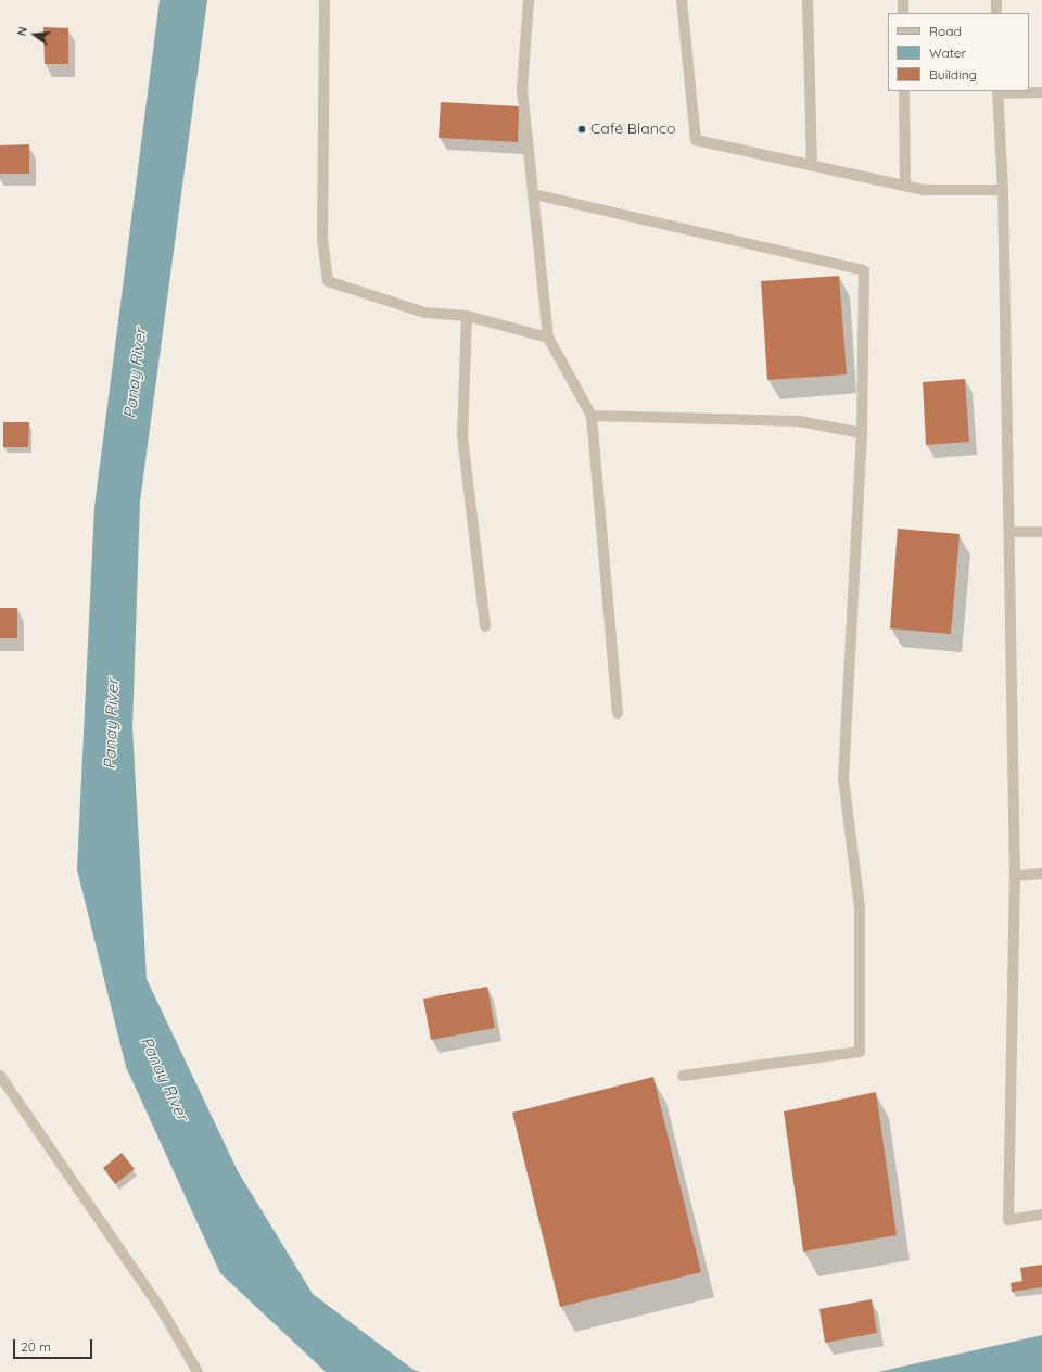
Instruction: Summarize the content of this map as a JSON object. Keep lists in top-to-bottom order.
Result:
{
  "water": ["Panay River"],
  "places": ["Café Blanco"],
  "legend": ["Road", "Water", "Building"],
  "scale_bar": "20 m",
  "north": "left"
}
